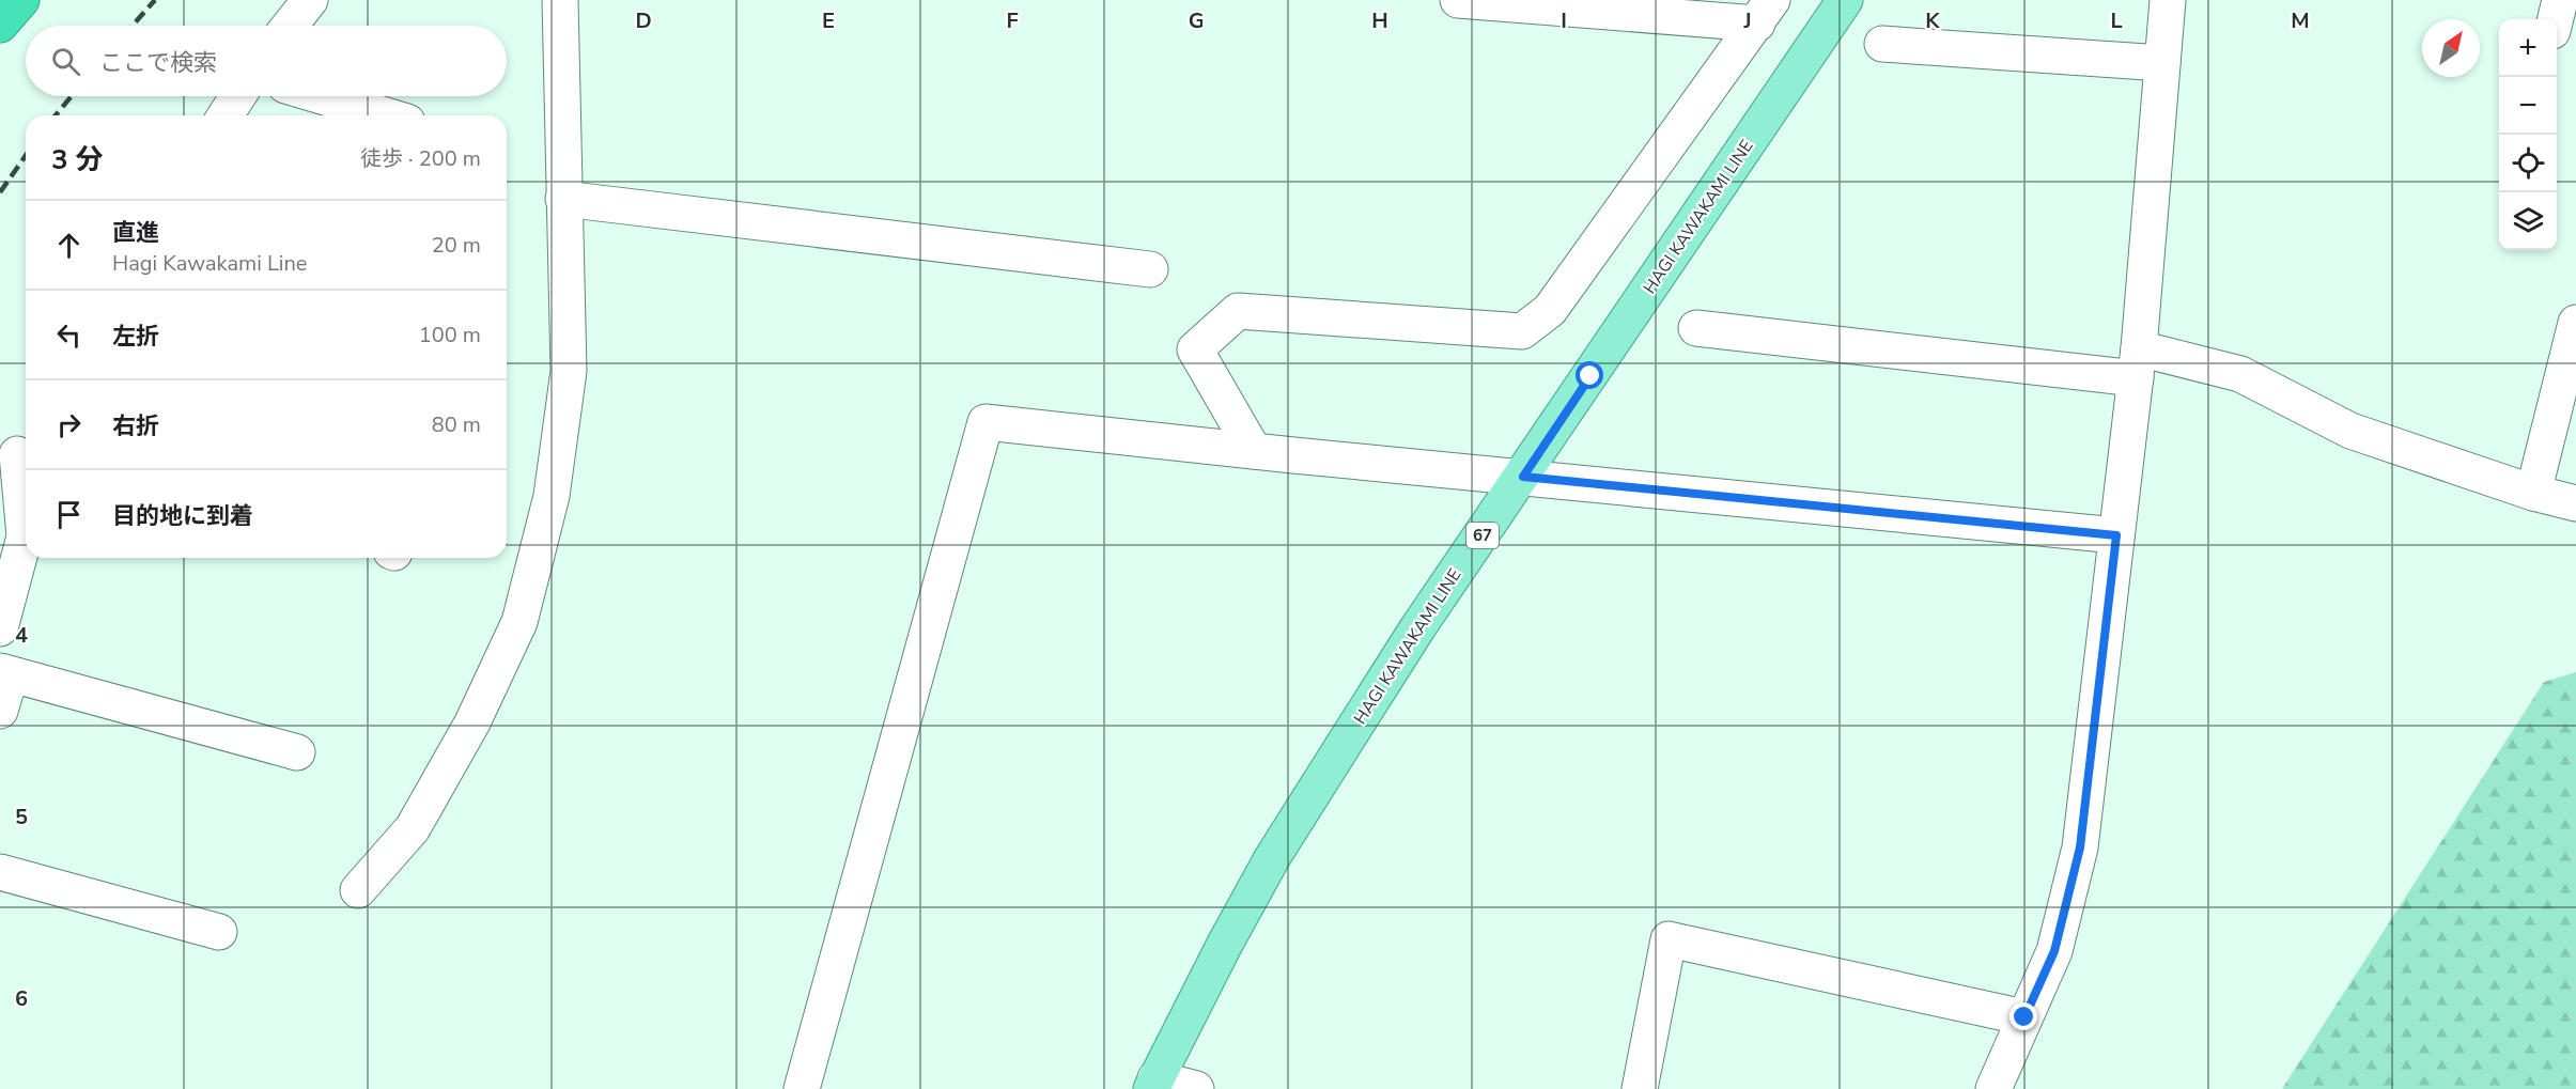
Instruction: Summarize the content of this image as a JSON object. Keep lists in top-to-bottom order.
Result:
{
  "streets": {
    "main road": ["HAGI KAWAKAMI LINE", "67"]
  },
  "north": "top right",
  "page": {
    "map_buttons": ["+", "−"],
    "search": "ここで検索",
    "heading": ["3 分", "徒歩 · 200 m"],
    "list": [
      ["直進", "Hagi Kawakami Line", "20 m"],
      ["左折", "100 m"],
      ["右折", "80 m"],
      "目的地に到着"
    ]
  },
  "grid": {
    "columns": [
      "D",
      "E",
      "F",
      "G",
      "H",
      "I",
      "J",
      "K",
      "L",
      "M"
    ],
    "rows": ["4", "5", "6"]
  }
}
